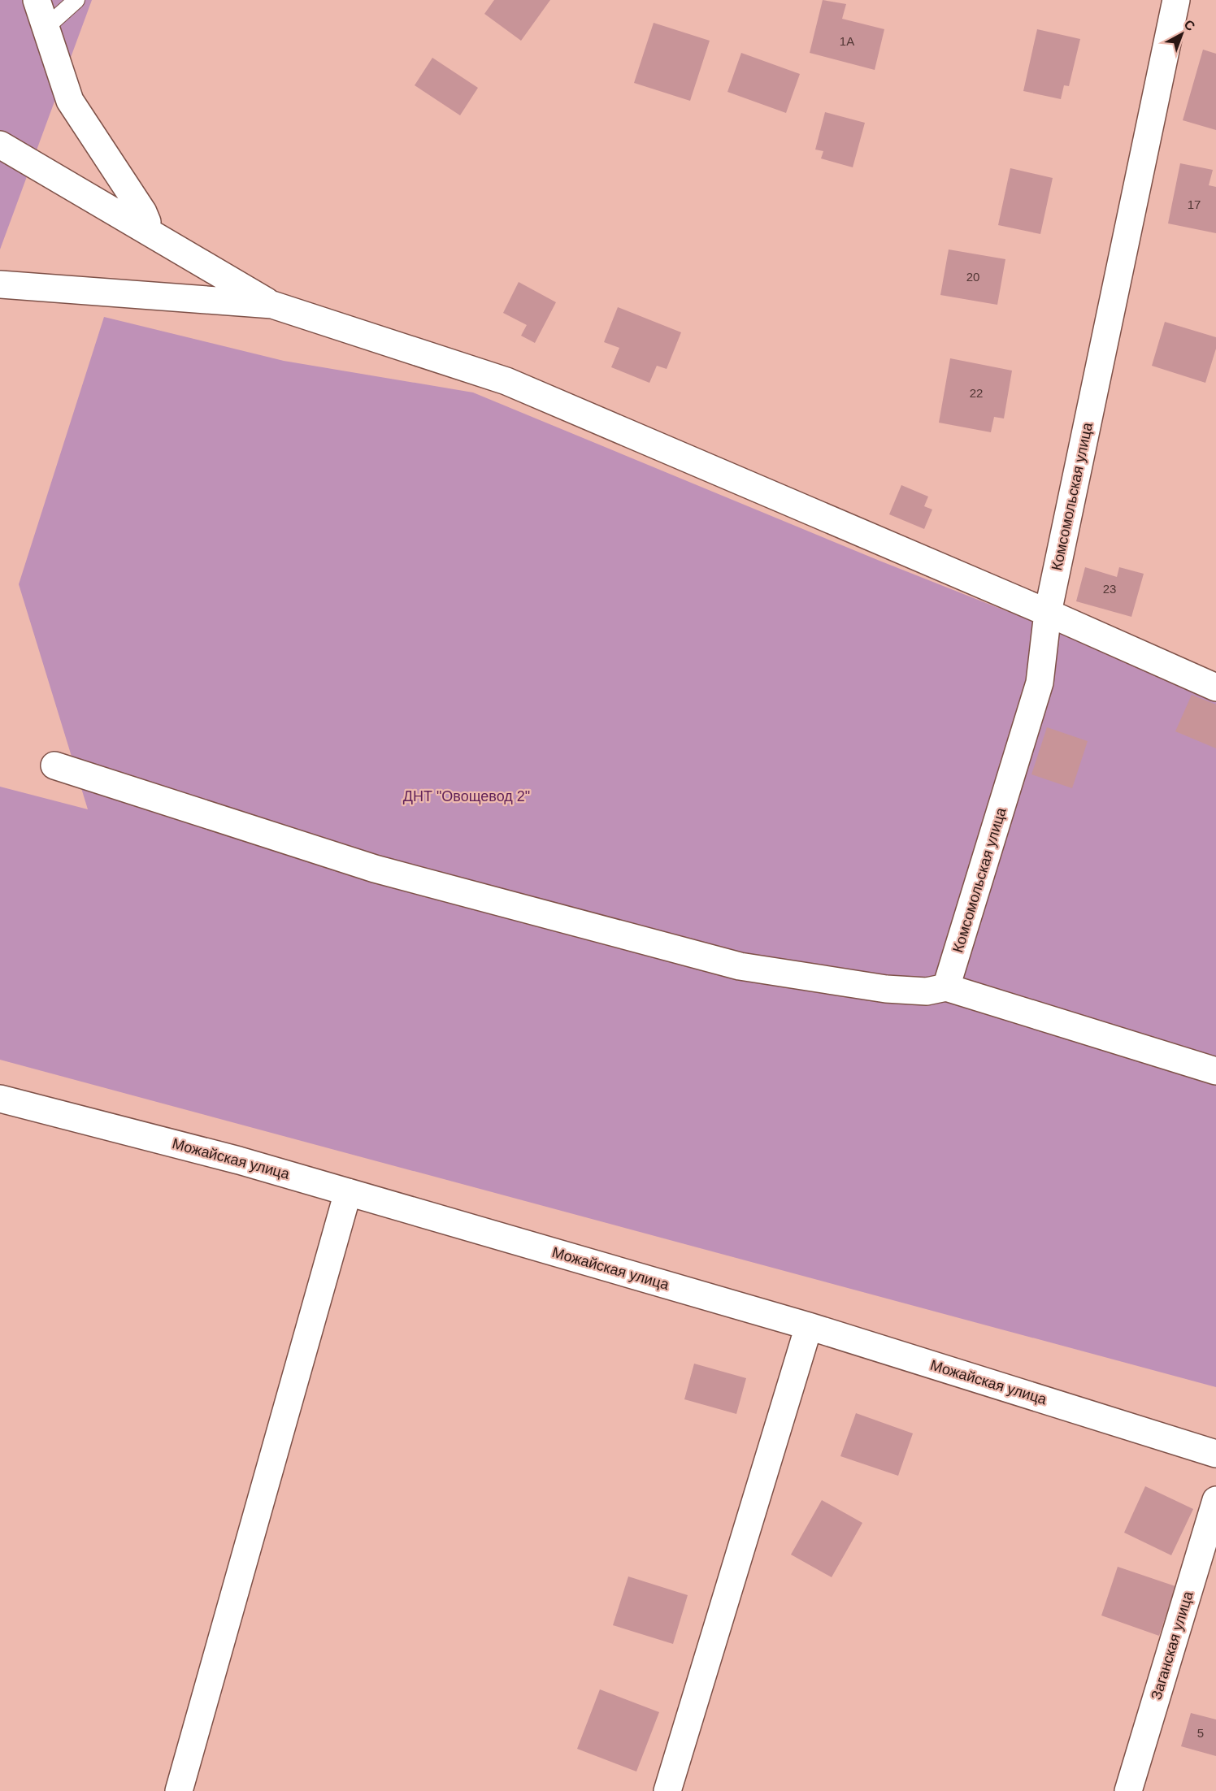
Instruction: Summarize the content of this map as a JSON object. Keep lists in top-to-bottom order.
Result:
{
  "streets": {
    "street": ["Комсомольская улица", "Можайская улица", "Заганская улица"]
  },
  "parks": ["ДНТ \"Овощевод 2\""],
  "house_numbers": [
    "1А",
    "17",
    "20",
    "22",
    "23",
    "5"
  ],
  "north": "top right"
}
